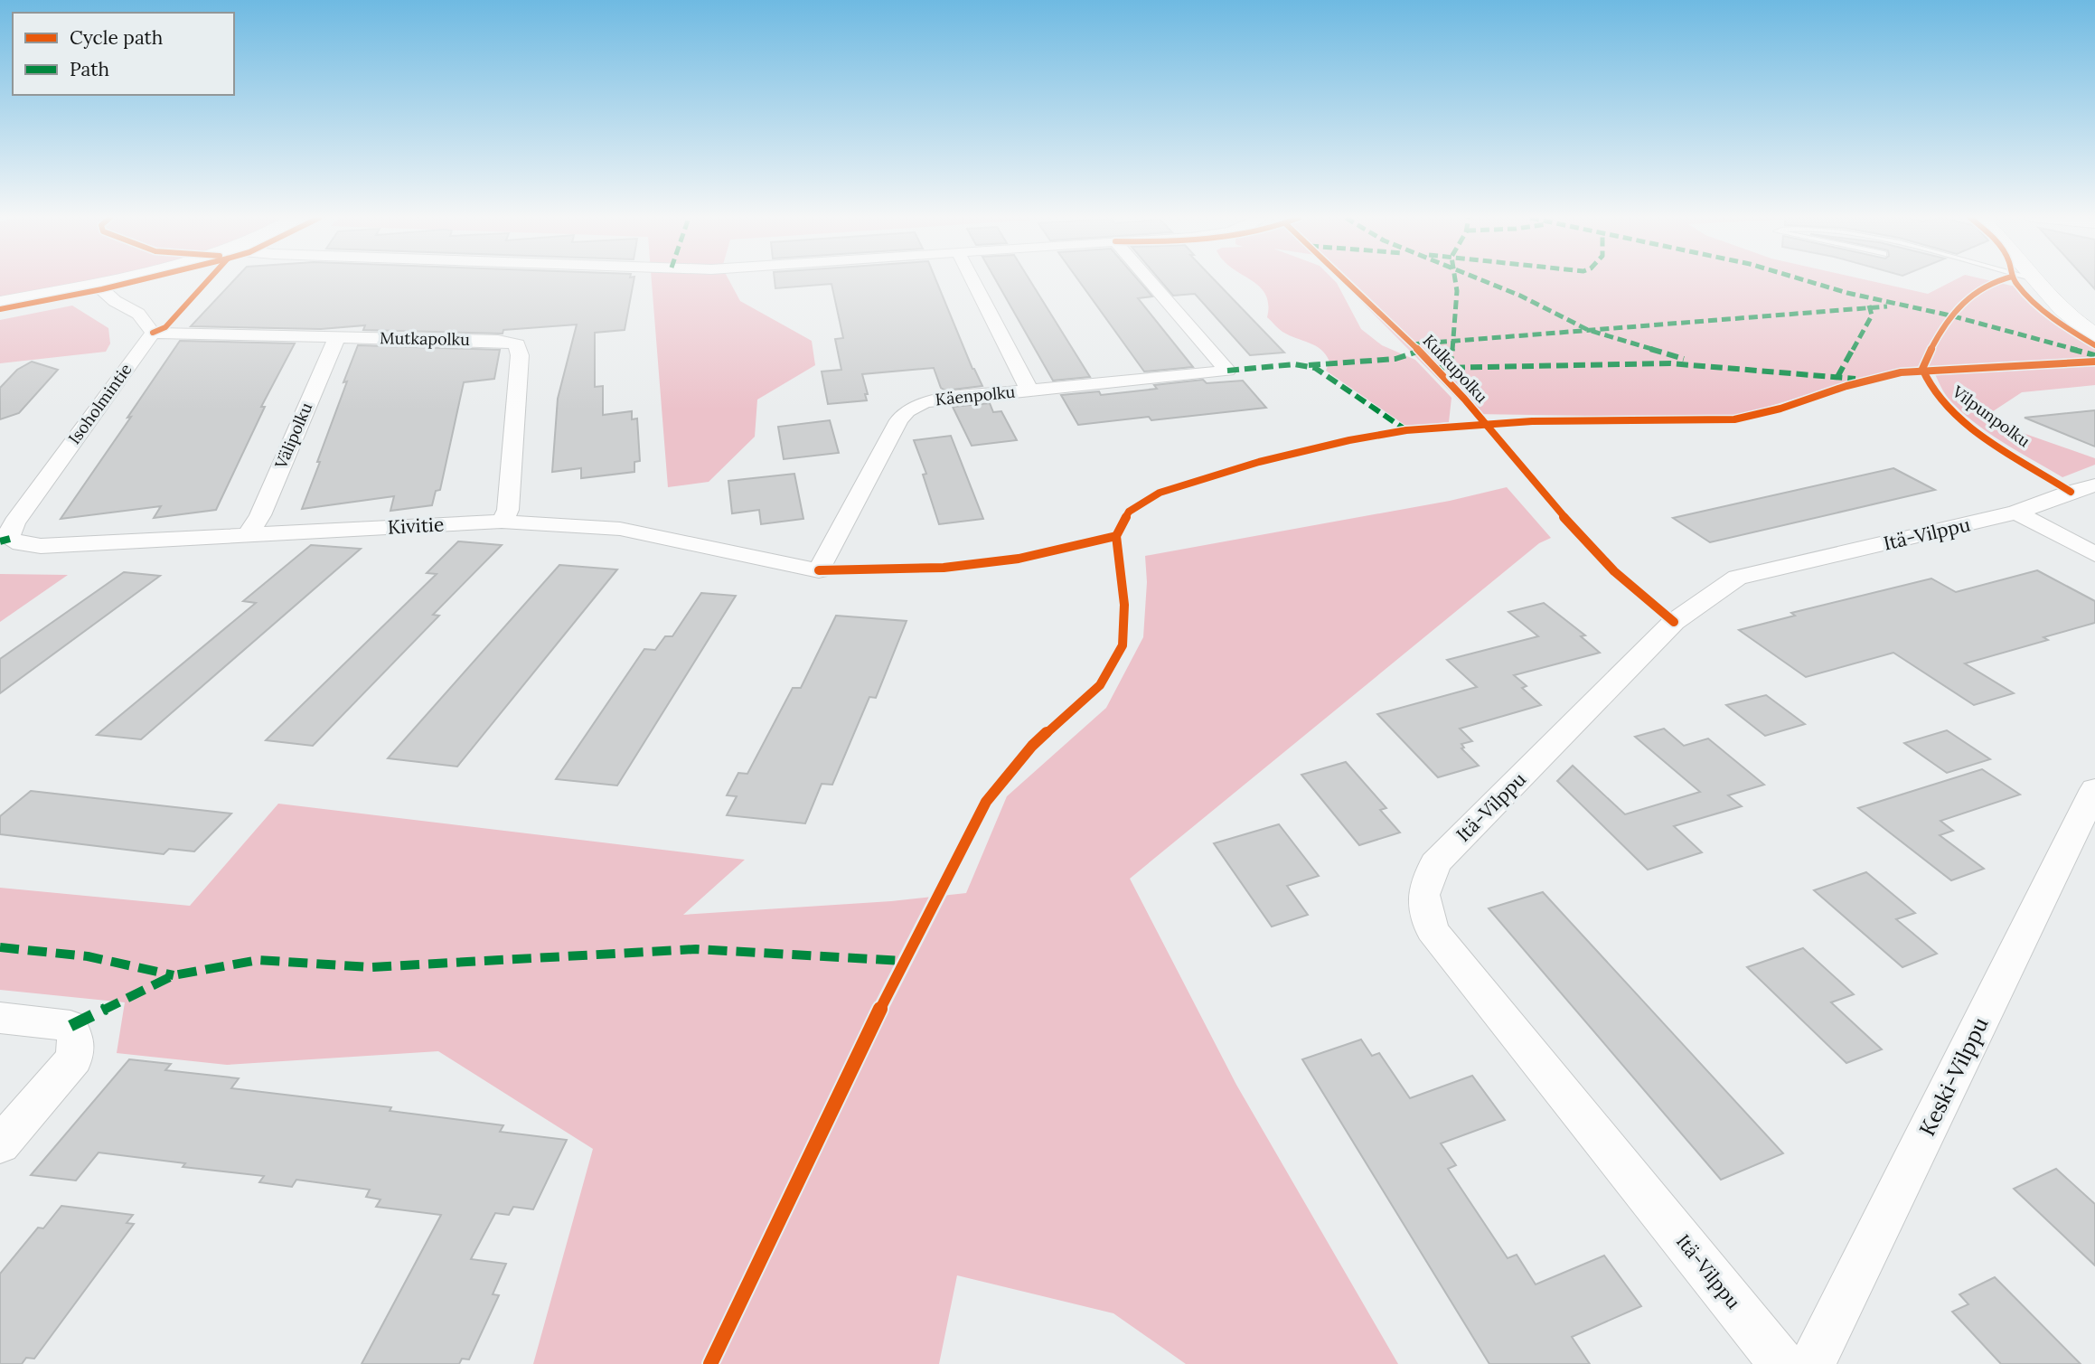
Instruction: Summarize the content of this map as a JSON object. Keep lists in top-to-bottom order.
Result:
{
  "streets": {
    "street": [
      "Mutkapolku",
      "Käenpolku",
      "Isoholmintie",
      "Välipolku",
      "Kivitie",
      "Itä-Vilppu",
      "Keski-Vilppu"
    ],
    "cycle path": ["Kulkupolku", "Vilpunpolku"]
  },
  "crossings": [
    ["Mutkapolku", "Isoholmintie"],
    ["Mutkapolku", "Välipolku"],
    ["Mutkapolku", "Kivitie"],
    ["Käenpolku", "Kivitie"],
    ["Isoholmintie", "Kivitie"],
    ["Välipolku", "Kivitie"]
  ],
  "legend": ["Cycle path", "Path"]
}
